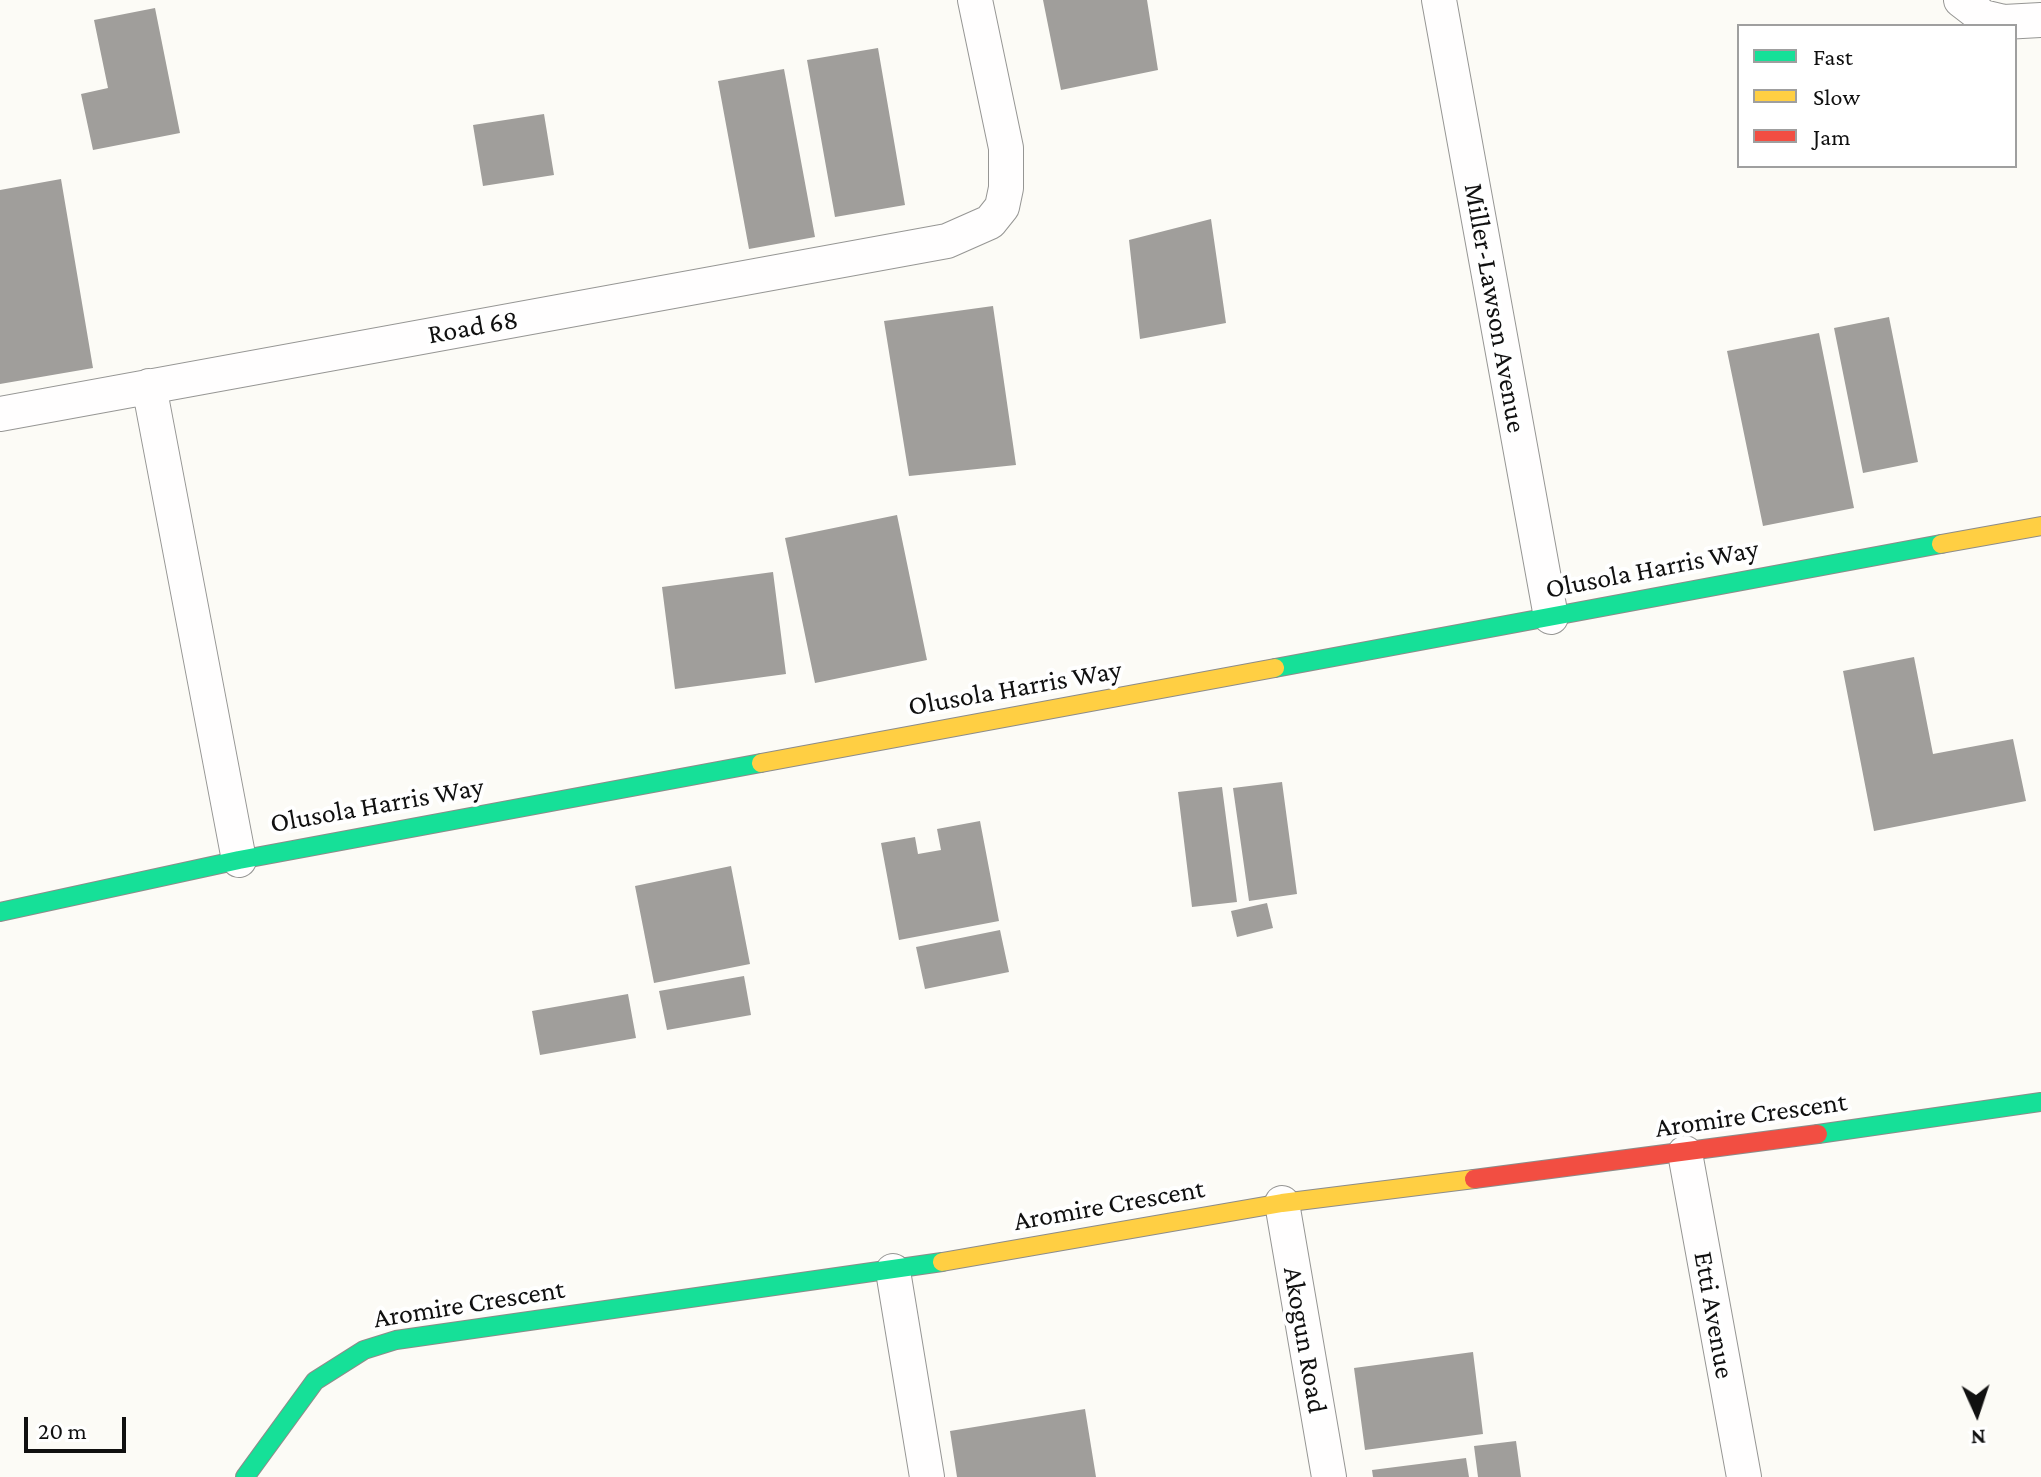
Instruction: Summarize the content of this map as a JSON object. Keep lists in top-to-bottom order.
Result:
{
  "streets": {
    "street": [
      "Miller-Lawson Avenue",
      "Road 68",
      "Olusola Harris Way",
      "Aromire Crescent",
      "Etti Avenue",
      "Akogun Road"
    ]
  },
  "crossings": [
    ["Miller-Lawson Avenue", "Olusola Harris Way"],
    ["Aromire Crescent", "Etti Avenue"],
    ["Aromire Crescent", "Akogun Road"]
  ],
  "legend": ["Fast", "Slow", "Jam"],
  "scale_bar": "20 m",
  "north": "bottom"
}
